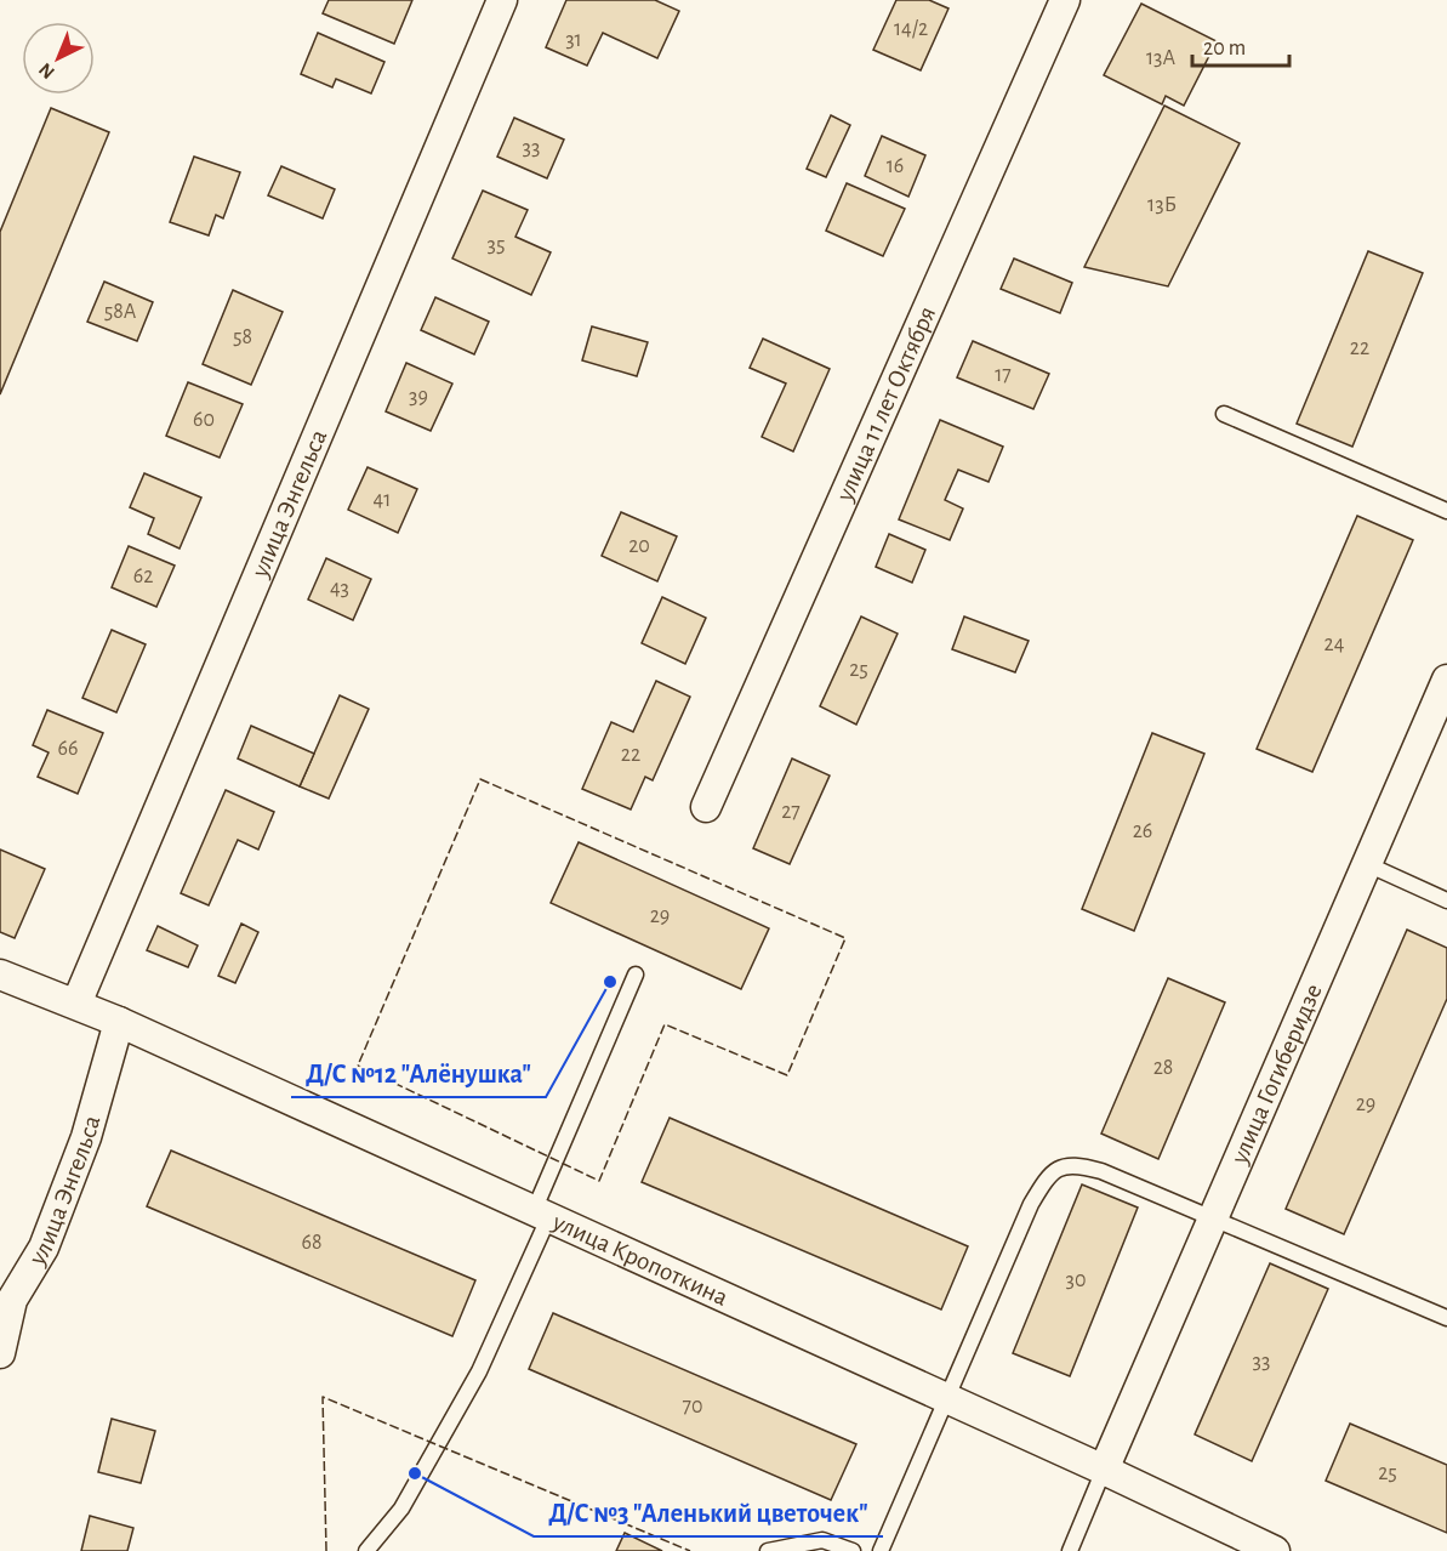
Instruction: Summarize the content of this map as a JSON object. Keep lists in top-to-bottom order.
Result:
{
  "streets": {
    "street": [
      "улица 11 лет Октября",
      "улица Энгельса",
      "улица Гогиберидзе",
      "улица Кропоткина"
    ]
  },
  "crossings": [
    ["улица Энгельса", "улица Кропоткина"],
    ["улица Гогиберидзе", "улица Кропоткина"]
  ],
  "places": ["Д/С №12 \"Алёнушка\"", "Д/С №3 \"Аленький цветочек\""],
  "house_numbers": [
    "14/2",
    "31",
    "13А",
    "33",
    "16",
    "13Б",
    "35",
    "58А",
    "58",
    "22",
    "17",
    "39",
    "60",
    "41",
    "20",
    "62",
    "43",
    "24",
    "25",
    "66",
    "22",
    "27",
    "26",
    "29",
    "28",
    "29",
    "68",
    "30",
    "33",
    "70",
    "25"
  ],
  "scale_bar": "20 m",
  "north": "bottom left"
}
